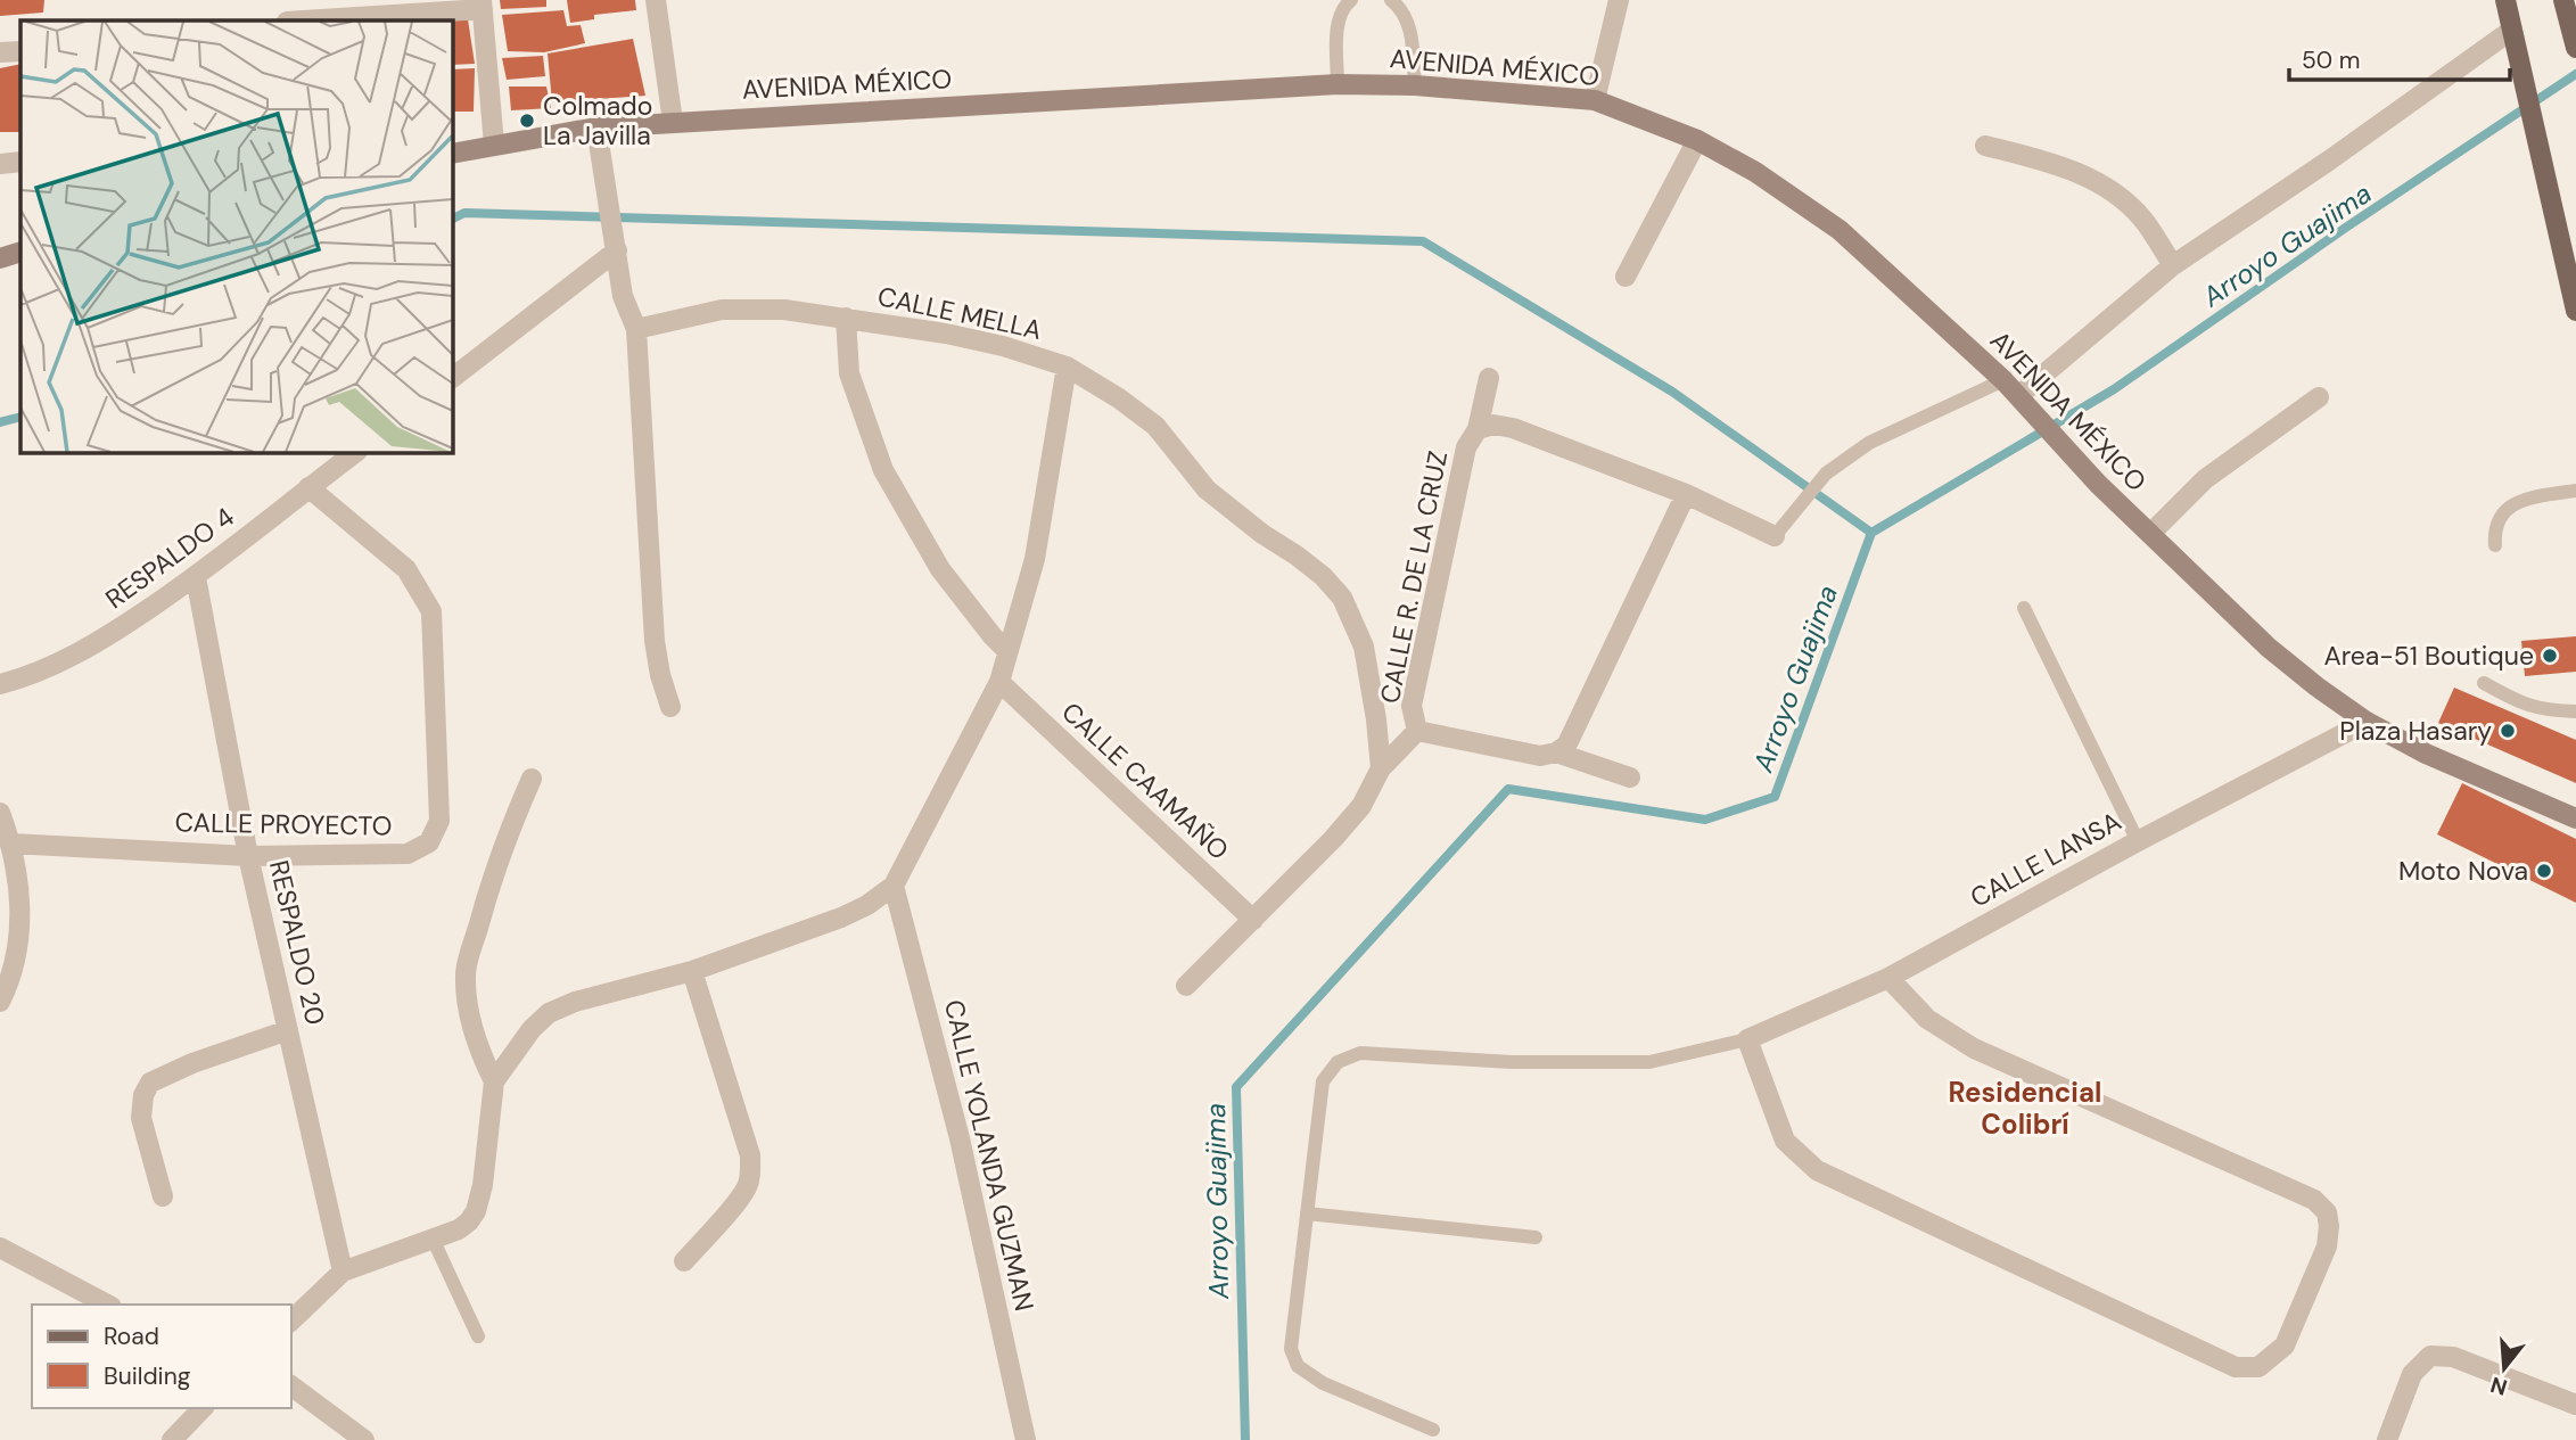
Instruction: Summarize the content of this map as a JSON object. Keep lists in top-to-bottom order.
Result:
{
  "streets": {
    "street": [
      "AVENIDA MÉXICO",
      "CALLE MELLA",
      "RESPALDO 4",
      "CALLE R. DE LA CRUZ",
      "CALLE CAAMAÑO",
      "CALLE PROYECTO",
      "CALLE LANSA",
      "RESPALDO 20",
      "CALLE YOLANDA GUZMAN"
    ]
  },
  "crossings": [
    ["AVENIDA MÉXICO", "CALLE LANSA"],
    ["CALLE MELLA", "CALLE R. DE LA CRUZ"],
    ["RESPALDO 4", "CALLE PROYECTO"],
    ["RESPALDO 4", "RESPALDO 20"],
    ["CALLE R. DE LA CRUZ", "CALLE CAAMAÑO"],
    ["CALLE PROYECTO", "RESPALDO 20"]
  ],
  "districts": ["Residencial Colibrí"],
  "water": ["Arroyo Guajima"],
  "places": [
    "Colmado La Javilla",
    "Area-51 Boutique",
    "Plaza Hasary",
    "Moto Nova"
  ],
  "legend": ["Road", "Building"],
  "scale_bar": "50 m",
  "north": "bottom"
}
